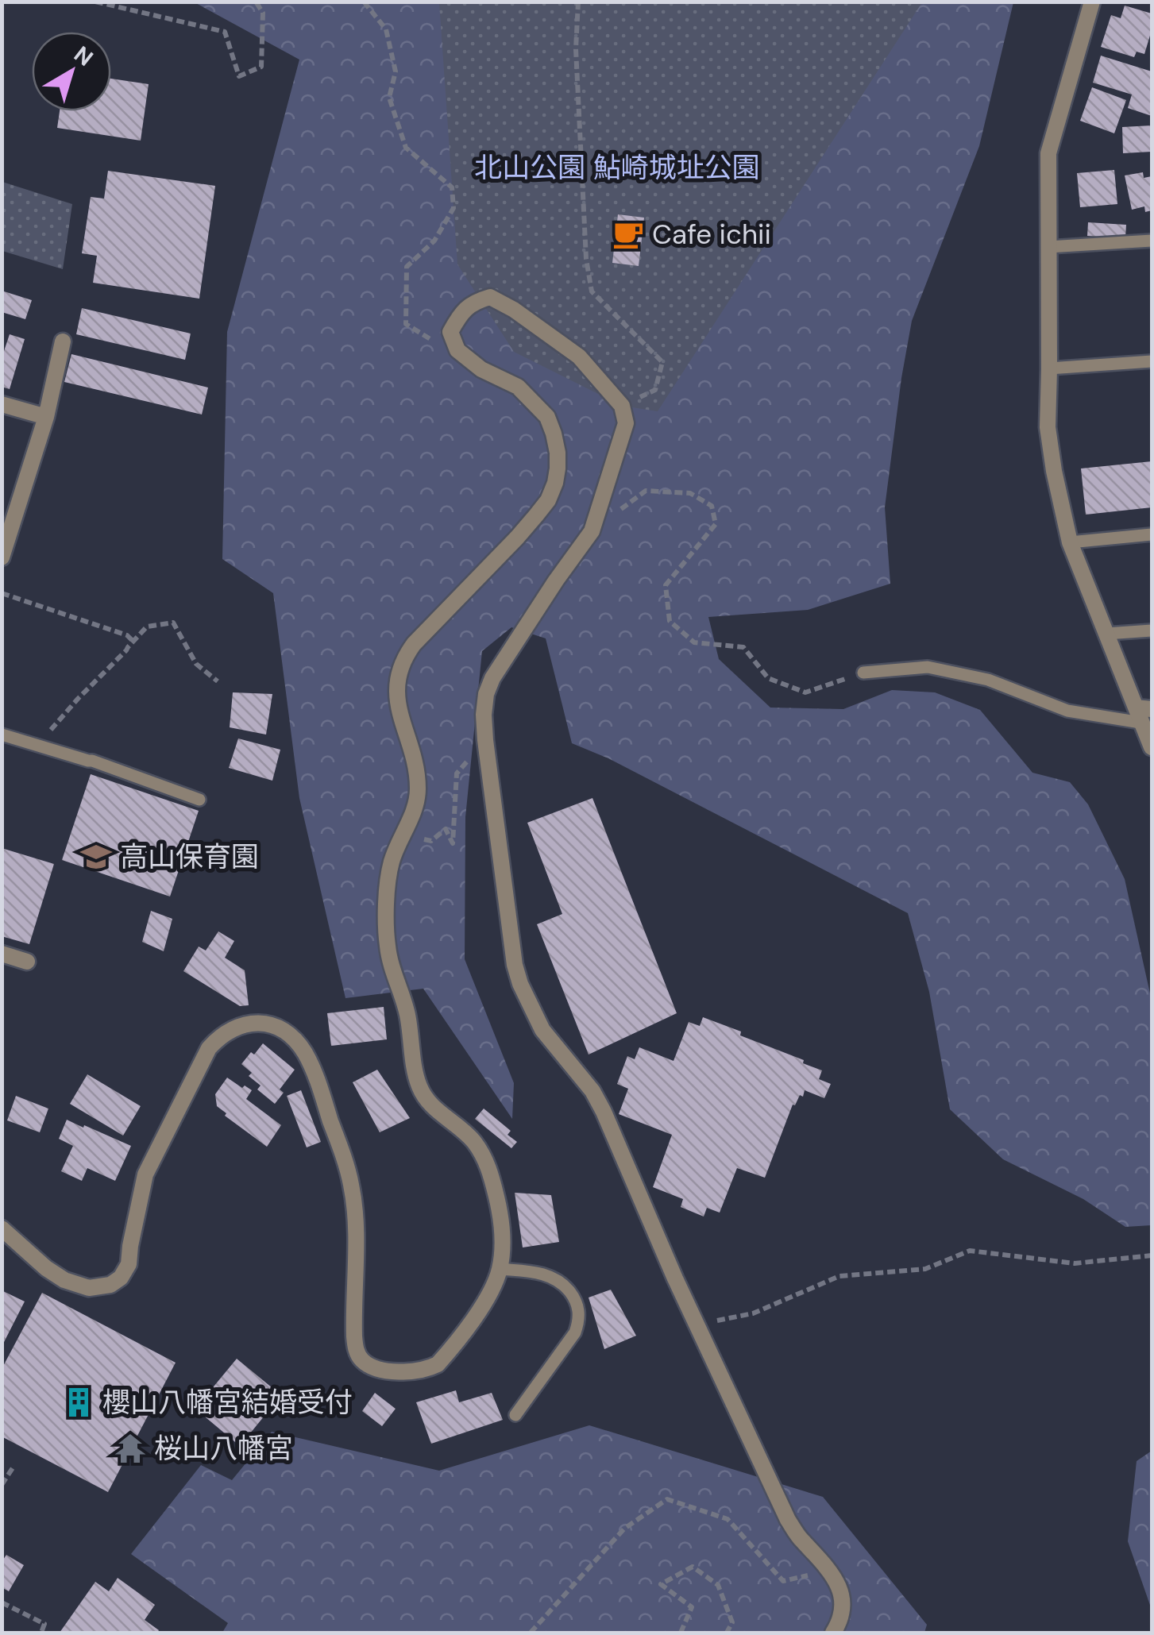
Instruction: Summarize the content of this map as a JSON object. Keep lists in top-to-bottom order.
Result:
{
  "parks": ["北山公園 鮎崎城址公園"],
  "places": {
    "cafe": ["Cafe ichii"],
    "school or university": ["高山保育園"],
    "building": ["櫻山八幡宮結婚受付"],
    "temple": ["桜山八幡宮"]
  },
  "north": "top right"
}
